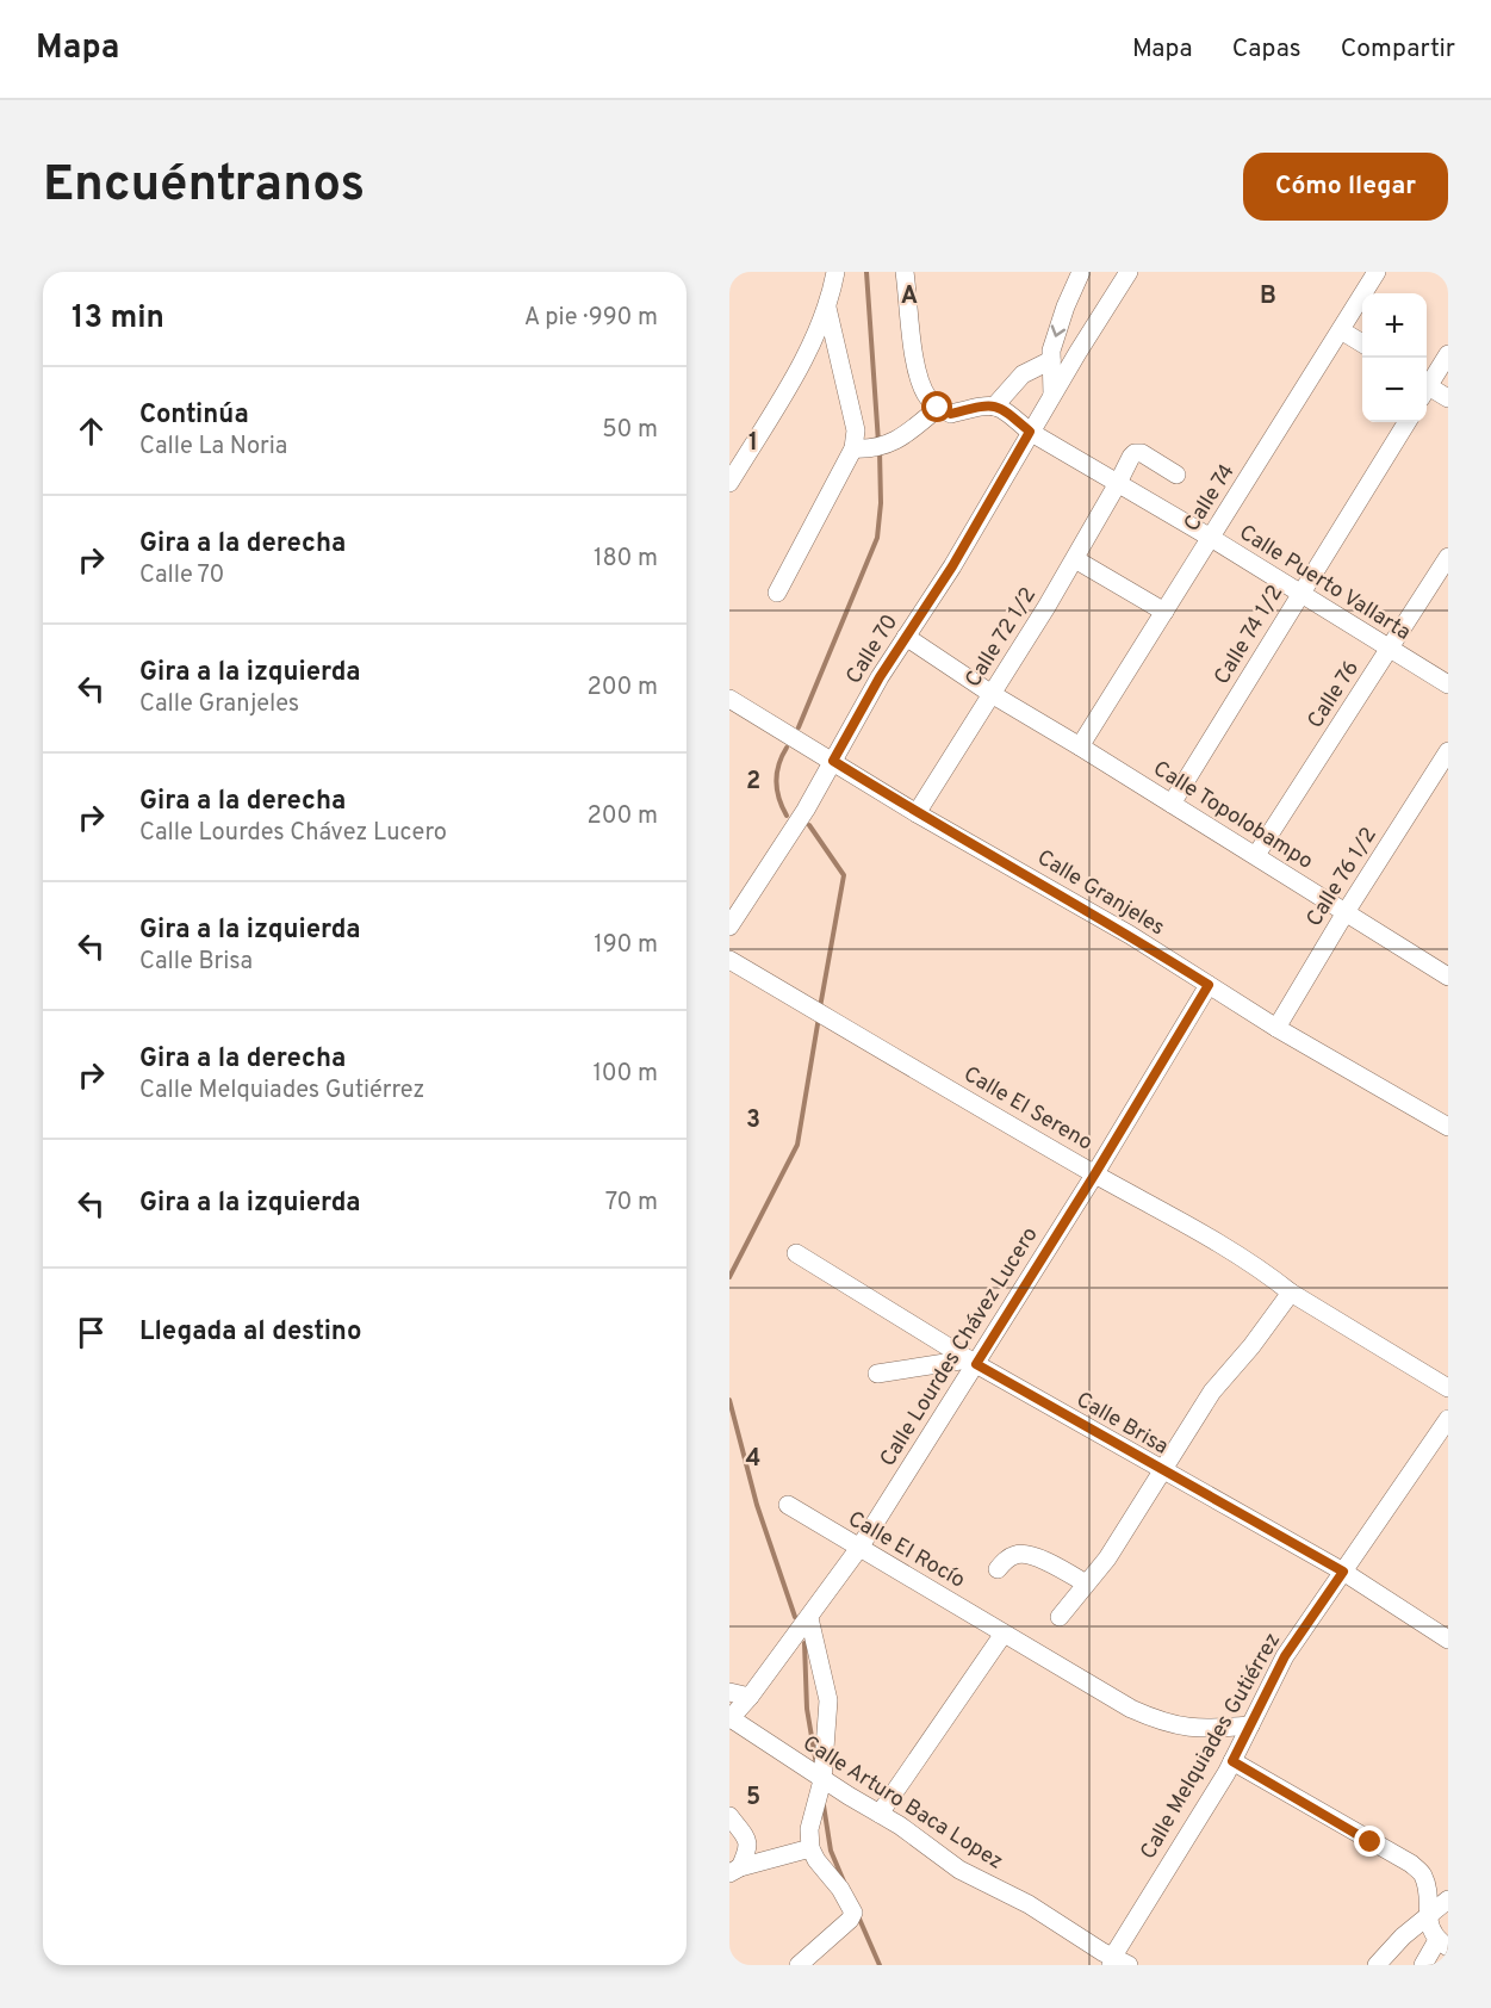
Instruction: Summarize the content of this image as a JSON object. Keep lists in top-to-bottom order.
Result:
{
  "streets": {
    "street": [
      "Calle 74",
      "Calle Puerto Vallarta",
      "Calle 74 1/2",
      "Calle 72 1/2",
      "Calle 70",
      "Calle 76",
      "Calle Topolobampo",
      "Calle 76 1/2",
      "Calle Granjeles",
      "Calle El Sereno",
      "Calle Lourdes Chávez Lucero",
      "Calle Brisa",
      "Calle El Rocío",
      "Calle Melquiades Gutiérrez",
      "Calle Arturo Baca Lopez"
    ]
  },
  "crossings": [
    ["Calle 74", "Calle Puerto Vallarta"],
    ["Calle 74", "Calle Topolobampo"],
    ["Calle Puerto Vallarta", "Calle 74 1/2"],
    ["Calle Puerto Vallarta", "Calle 72 1/2"],
    ["Calle Puerto Vallarta", "Calle 70"],
    ["Calle Puerto Vallarta", "Calle 76"],
    ["Calle 74 1/2", "Calle Topolobampo"],
    ["Calle 72 1/2", "Calle Topolobampo"],
    ["Calle 72 1/2", "Calle Granjeles"],
    ["Calle 70", "Calle Topolobampo"],
    ["Calle 70", "Calle Granjeles"],
    ["Calle 76", "Calle Topolobampo"],
    ["Calle Topolobampo", "Calle 76 1/2"],
    ["Calle 76 1/2", "Calle Granjeles"],
    ["Calle Granjeles", "Calle Lourdes Chávez Lucero"],
    ["Calle El Sereno", "Calle Lourdes Chávez Lucero"],
    ["Calle Lourdes Chávez Lucero", "Calle Brisa"],
    ["Calle Lourdes Chávez Lucero", "Calle El Rocío"],
    ["Calle Lourdes Chávez Lucero", "Calle Arturo Baca Lopez"],
    ["Calle Brisa", "Calle Melquiades Gutiérrez"],
    ["Calle El Rocío", "Calle Melquiades Gutiérrez"],
    ["Calle Melquiades Gutiérrez", "Calle Arturo Baca Lopez"]
  ],
  "page": {
    "header": "Mapa",
    "nav": ["Mapa", "Capas", "Compartir"],
    "buttons": "Cómo llegar",
    "title": "Encuéntranos",
    "heading": ["13 min", "A pie · 990 m"],
    "map_buttons": ["+", "−"],
    "list": [
      ["Continúa", "Calle La Noria", "50 m"],
      ["Gira a la derecha", "Calle 70", "180 m"],
      ["Gira a la izquierda", "Calle Granjeles", "200 m"],
      ["Gira a la derecha", "Calle Lourdes Chávez Lucero", "200 m"],
      ["Gira a la izquierda", "Calle Brisa", "190 m"],
      ["Gira a la derecha", "Calle Melquiades Gutiérrez", "100 m"],
      ["Gira a la izquierda", "70 m"],
      "Llegada al destino"
    ]
  },
  "grid": {
    "columns": ["A", "B"],
    "rows": [
      "1",
      "2",
      "3",
      "4",
      "5"
    ]
  }
}
